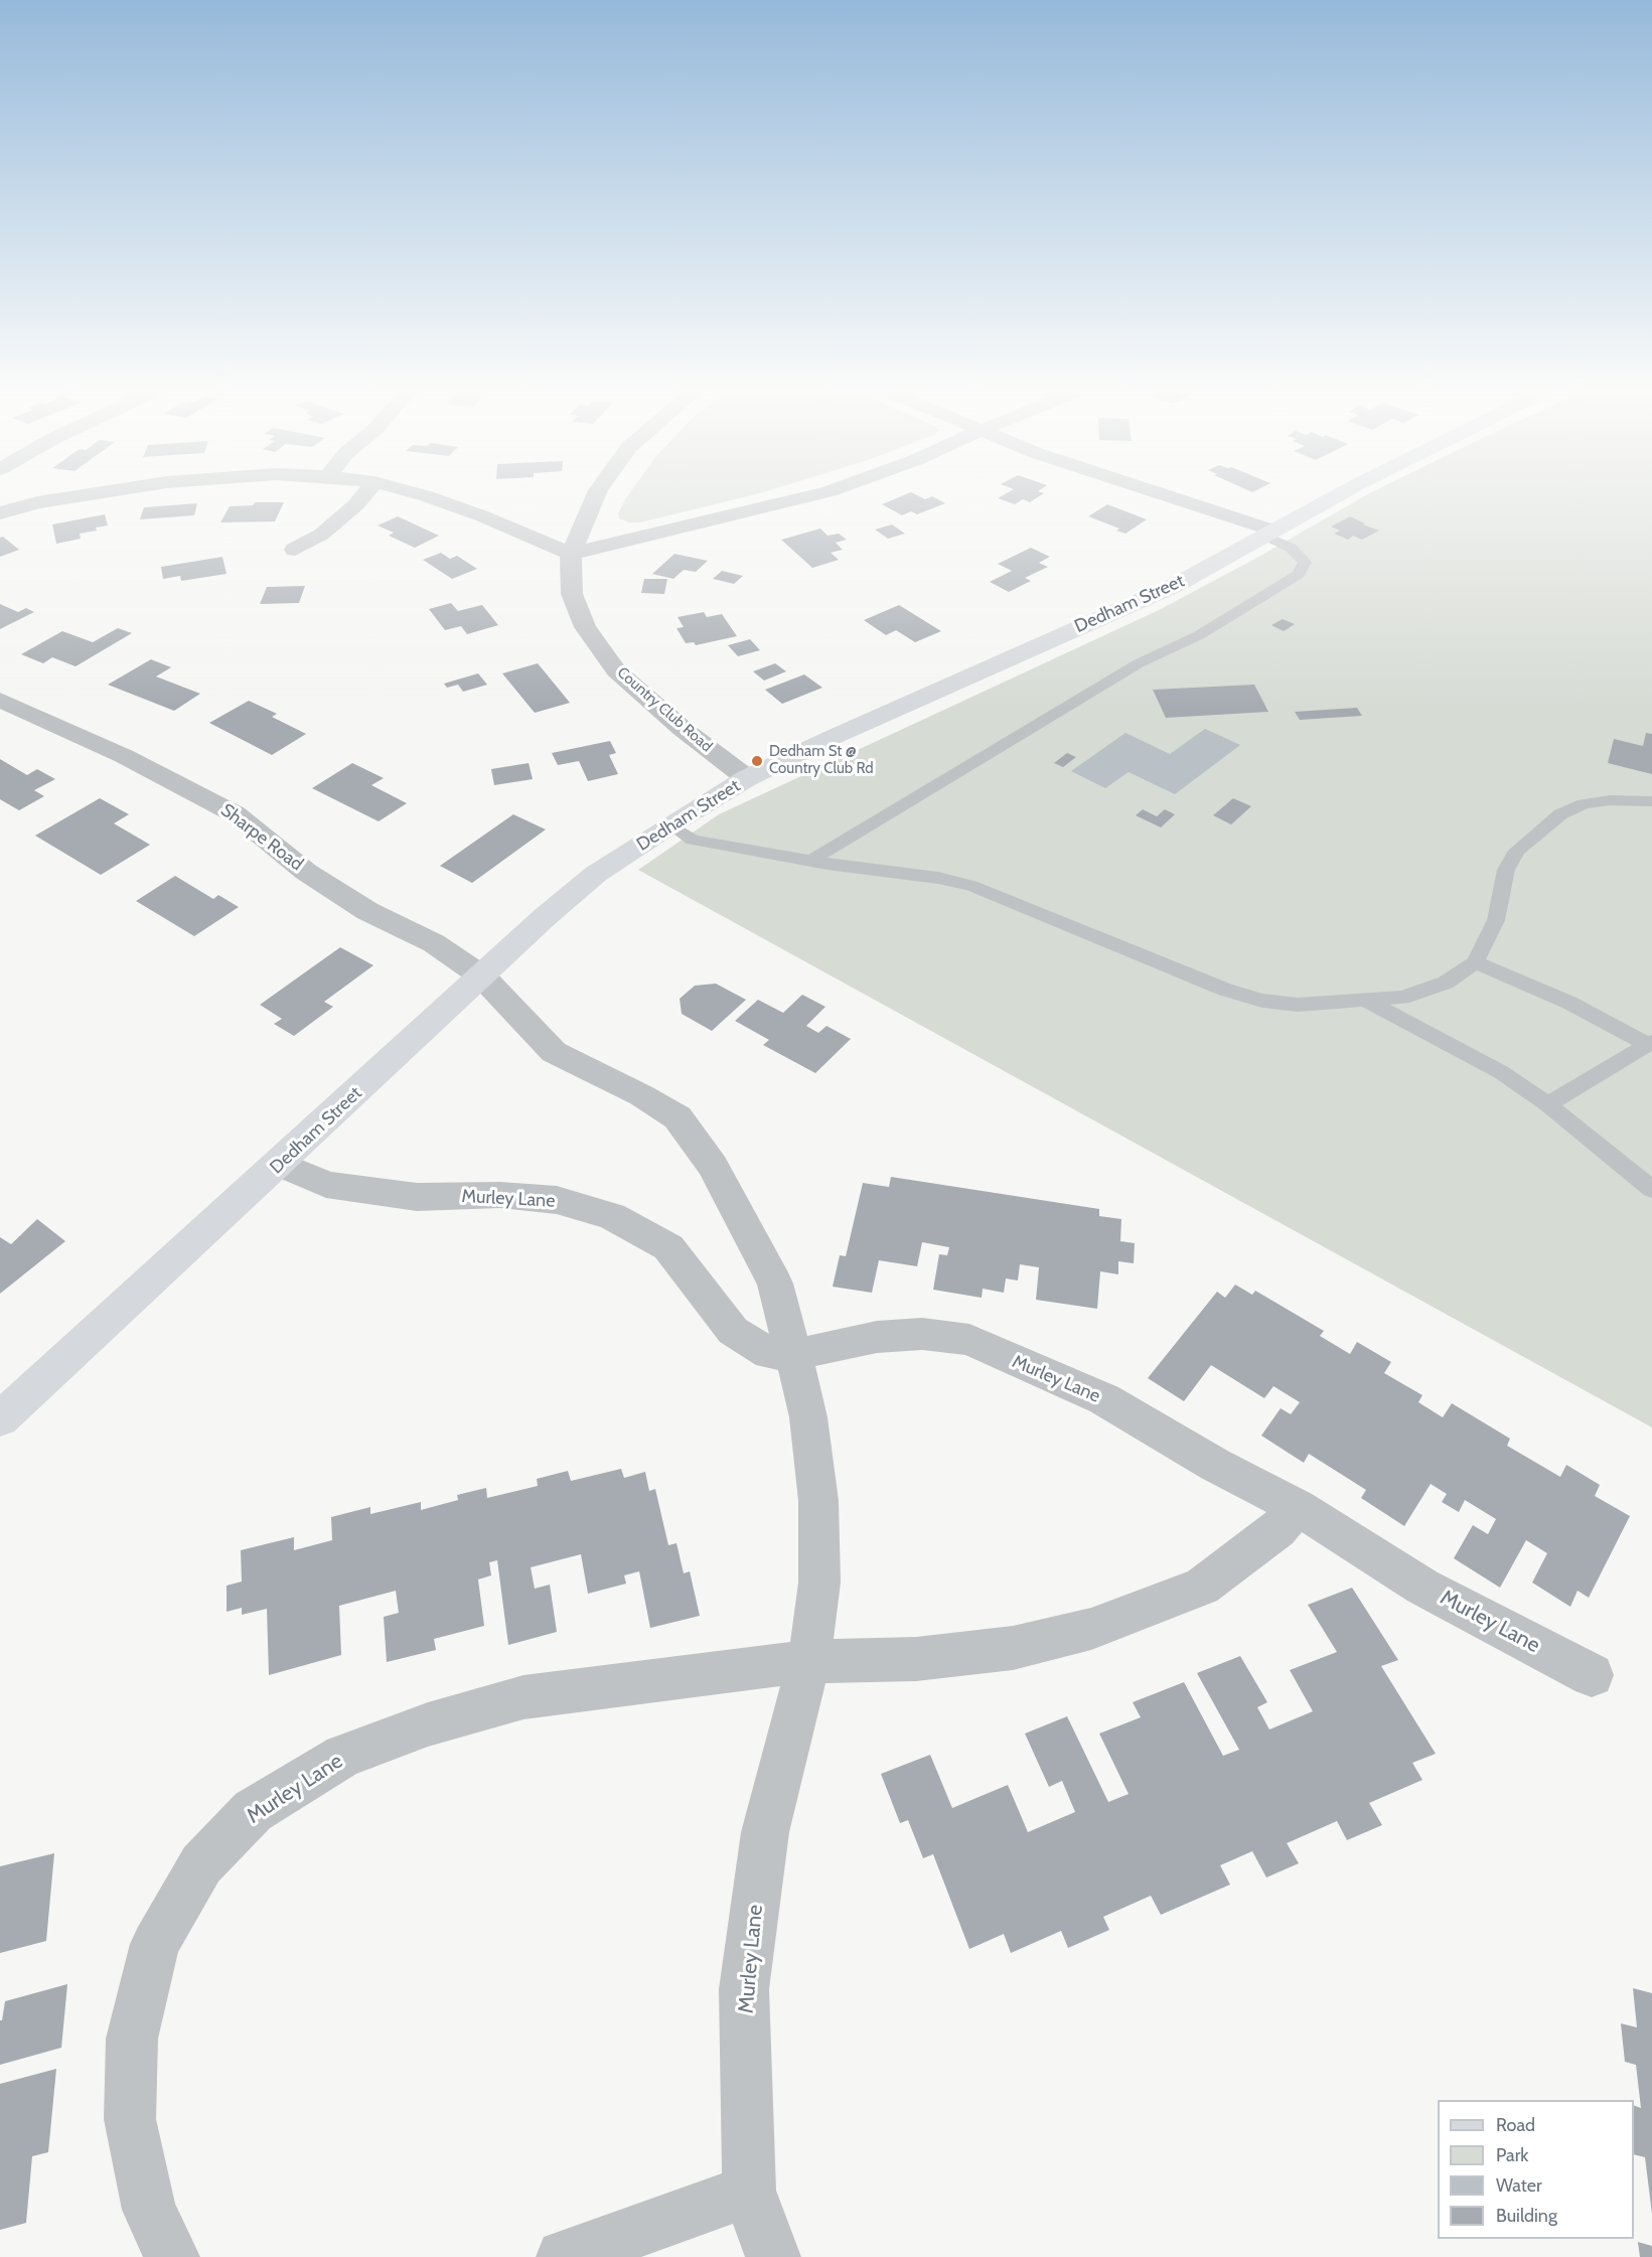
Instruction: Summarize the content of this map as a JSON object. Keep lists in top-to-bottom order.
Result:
{
  "streets": {
    "main road": ["Dedham Street"],
    "street": ["Country Club Road", "Sharpe Road", "Murley Lane"]
  },
  "crossings": [
    ["Dedham Street", "Country Club Road"],
    ["Dedham Street", "Sharpe Road"],
    ["Dedham Street", "Murley Lane"],
    ["Sharpe Road", "Murley Lane"]
  ],
  "places": ["Dedham St @ Country Club Rd"],
  "legend": [
    "Road",
    "Park",
    "Water",
    "Building"
  ]
}
